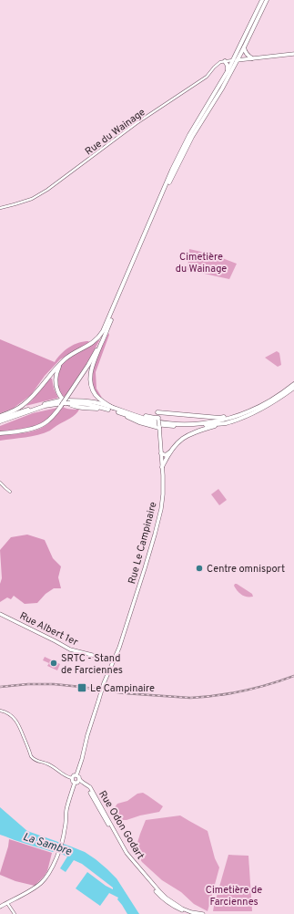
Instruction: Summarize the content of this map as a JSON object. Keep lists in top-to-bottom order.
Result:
{
  "streets": {
    "main road": ["Rue Le Campinaire", "Rue Albert 1er", "Rue Odon Godart"],
    "street": ["Rue du Wainage"]
  },
  "crossings": [
    ["Rue Le Campinaire", "Rue Albert 1er"],
    ["Rue Le Campinaire", "Rue Odon Godart"]
  ],
  "water": ["La Sambre"],
  "parks": ["Cimetière du Wainage", "Cimetière de Farciennes"],
  "places": {
    "other": ["Centre omnisport", "SRTC - Stand de Farciennes"],
    "transit": ["Le Campinaire"]
  }
}
